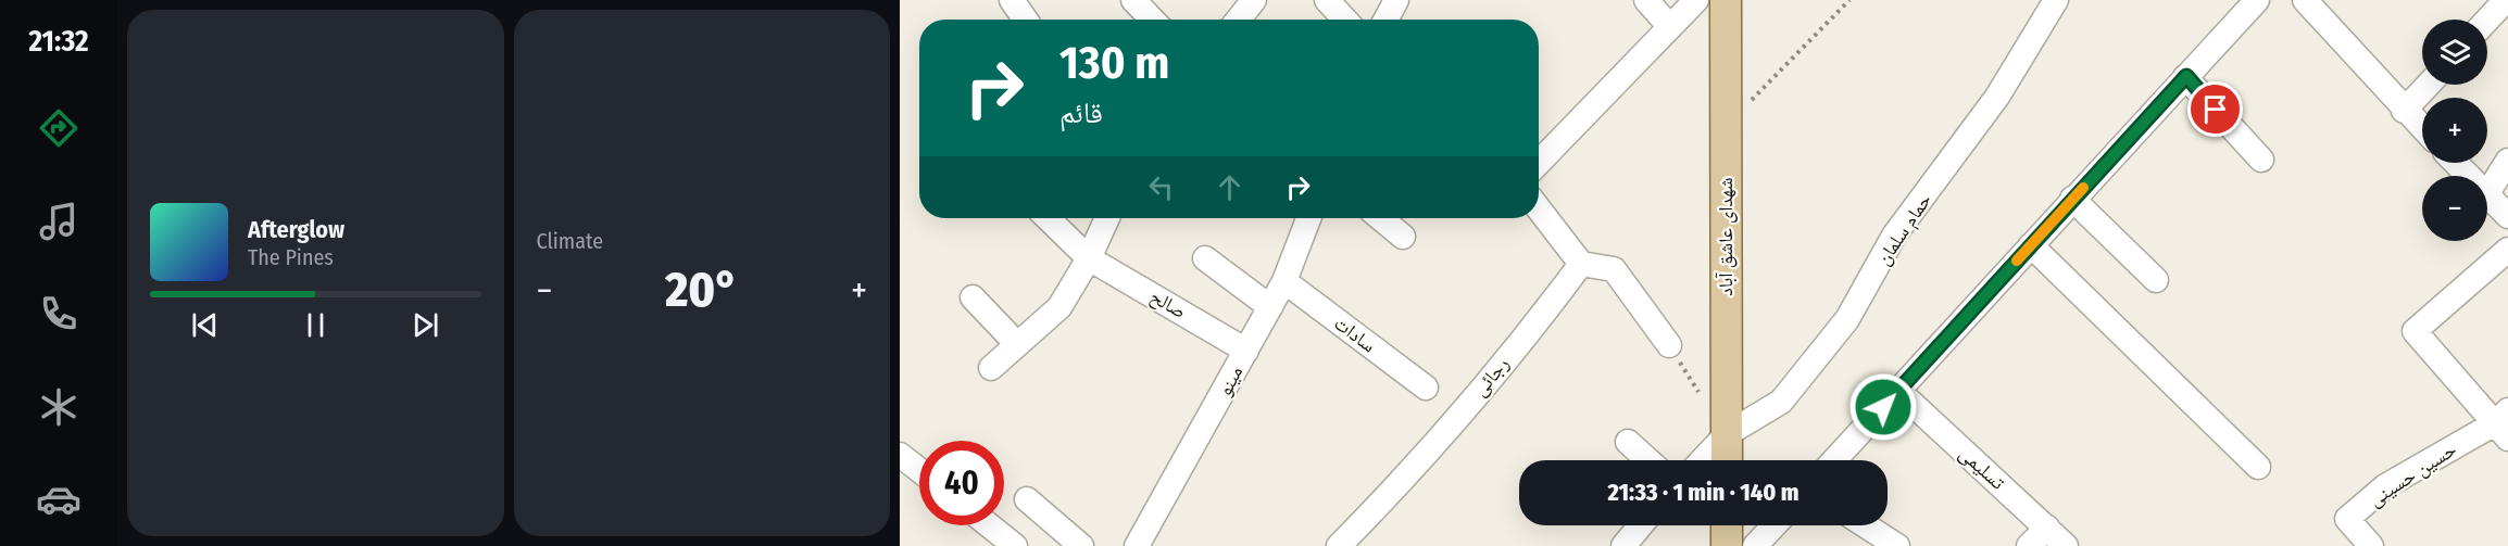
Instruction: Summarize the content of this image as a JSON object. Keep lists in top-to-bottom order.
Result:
{
  "streets": {
    "main road": ["شهدای عاشق آباد"],
    "street": [
      "حمام سلمان",
      "صالح",
      "سادات",
      "رجائی",
      "مینو",
      "تسلیمی",
      "حسین حسینی"
    ]
  },
  "crossings": [
    ["حمام سلمان", "شهدای عاشق آباد"],
    ["صالح", "مینو"],
    ["سادات", "مینو"]
  ],
  "page": {
    "tabs": "21:32",
    "tile": "Climate",
    "map_buttons": ["+", "−"],
    "turn": ["130 m", "قائم"],
    "song": ["Afterglow", "The Pines"],
    "heat": ["−", "20°", "+"],
    "limit": "40",
    "trip": "21:33 · 1 min · 140 m"
  }
}
